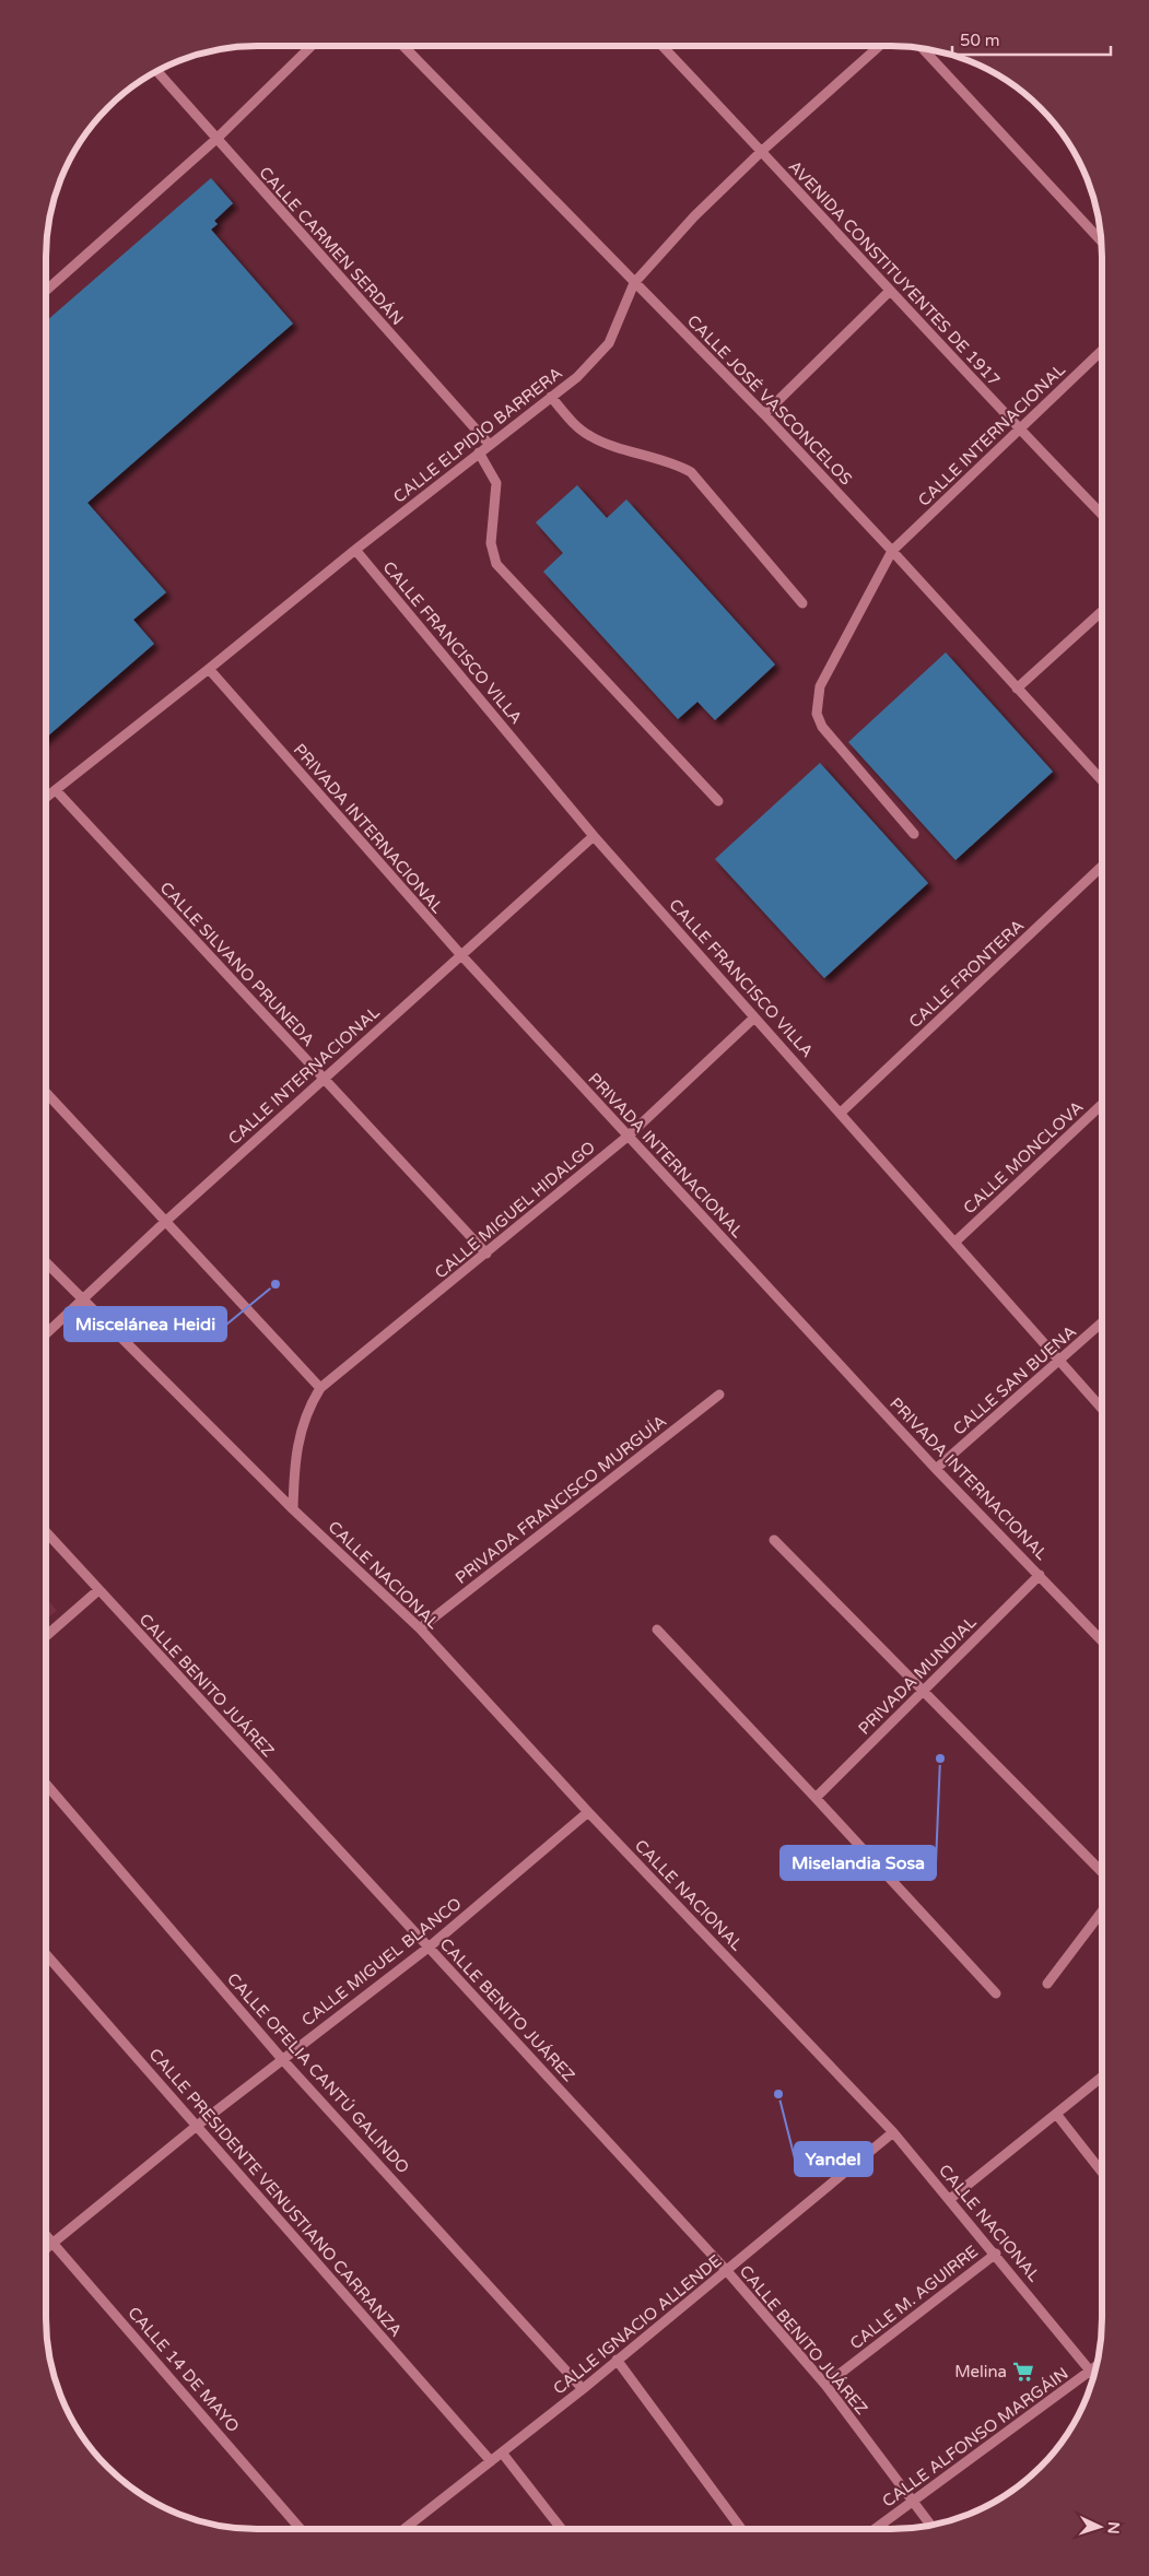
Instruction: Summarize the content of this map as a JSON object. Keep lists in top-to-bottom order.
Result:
{
  "streets": {
    "street": [
      "CALLE CARMEN SERDÁN",
      "AVENIDA CONSTITUYENTES DE 1917",
      "CALLE JOSÉ VASCONCELOS",
      "CALLE ELPIDIO BARRERA",
      "CALLE INTERNACIONAL",
      "CALLE FRANCISCO VILLA",
      "PRIVADA INTERNACIONAL",
      "CALLE SILVANO PRUNEDA",
      "CALLE FRONTERA",
      "CALLE MONCLOVA",
      "CALLE MIGUEL HIDALGO",
      "CALLE SAN BUENA",
      "PRIVADA FRANCISCO MURGUÍA",
      "CALLE NACIONAL",
      "PRIVADA MUNDIAL",
      "CALLE BENITO JUÁREZ",
      "CALLE MIGUEL BLANCO",
      "CALLE OFELIA CANTÚ GALINDO",
      "CALLE PRESIDENTE VENUSTIANO CARRANZA",
      "CALLE M. AGUIRRE",
      "CALLE IGNACIO ALLENDE",
      "CALLE 14 DE MAYO",
      "CALLE ALFONSO MARGÁIN"
    ]
  },
  "crossings": [
    ["CALLE CARMEN SERDÁN", "CALLE ELPIDIO BARRERA"],
    ["AVENIDA CONSTITUYENTES DE 1917", "CALLE ELPIDIO BARRERA"],
    ["AVENIDA CONSTITUYENTES DE 1917", "CALLE INTERNACIONAL"],
    ["CALLE JOSÉ VASCONCELOS", "CALLE ELPIDIO BARRERA"],
    ["CALLE JOSÉ VASCONCELOS", "CALLE INTERNACIONAL"],
    ["CALLE ELPIDIO BARRERA", "CALLE FRANCISCO VILLA"],
    ["CALLE ELPIDIO BARRERA", "PRIVADA INTERNACIONAL"],
    ["CALLE ELPIDIO BARRERA", "CALLE SILVANO PRUNEDA"],
    ["CALLE INTERNACIONAL", "CALLE FRANCISCO VILLA"],
    ["CALLE INTERNACIONAL", "PRIVADA INTERNACIONAL"],
    ["CALLE INTERNACIONAL", "CALLE SILVANO PRUNEDA"],
    ["CALLE INTERNACIONAL", "CALLE NACIONAL"],
    ["CALLE FRANCISCO VILLA", "CALLE FRONTERA"],
    ["CALLE FRANCISCO VILLA", "CALLE MONCLOVA"],
    ["CALLE FRANCISCO VILLA", "CALLE MIGUEL HIDALGO"],
    ["CALLE FRANCISCO VILLA", "CALLE SAN BUENA"],
    ["PRIVADA INTERNACIONAL", "CALLE MIGUEL HIDALGO"],
    ["PRIVADA INTERNACIONAL", "CALLE SAN BUENA"],
    ["PRIVADA INTERNACIONAL", "PRIVADA MUNDIAL"],
    ["CALLE SILVANO PRUNEDA", "CALLE MIGUEL HIDALGO"],
    ["CALLE MIGUEL HIDALGO", "CALLE NACIONAL"],
    ["PRIVADA FRANCISCO MURGUÍA", "CALLE NACIONAL"],
    ["CALLE NACIONAL", "CALLE MIGUEL BLANCO"],
    ["CALLE NACIONAL", "CALLE M. AGUIRRE"],
    ["CALLE NACIONAL", "CALLE IGNACIO ALLENDE"],
    ["CALLE NACIONAL", "CALLE ALFONSO MARGÁIN"],
    ["CALLE BENITO JUÁREZ", "CALLE MIGUEL BLANCO"],
    ["CALLE BENITO JUÁREZ", "CALLE M. AGUIRRE"],
    ["CALLE BENITO JUÁREZ", "CALLE IGNACIO ALLENDE"],
    ["CALLE BENITO JUÁREZ", "CALLE ALFONSO MARGÁIN"],
    ["CALLE MIGUEL BLANCO", "CALLE OFELIA CANTÚ GALINDO"],
    ["CALLE MIGUEL BLANCO", "CALLE PRESIDENTE VENUSTIANO CARRANZA"],
    ["CALLE MIGUEL BLANCO", "CALLE 14 DE MAYO"],
    ["CALLE OFELIA CANTÚ GALINDO", "CALLE IGNACIO ALLENDE"],
    ["CALLE PRESIDENTE VENUSTIANO CARRANZA", "CALLE IGNACIO ALLENDE"]
  ],
  "places": {
    "other": ["Miscelánea Heidi", "Miselandia Sosa", "Yandel"],
    "supermarket": ["Melina"]
  },
  "scale_bar": "50 m",
  "north": "right"
}
